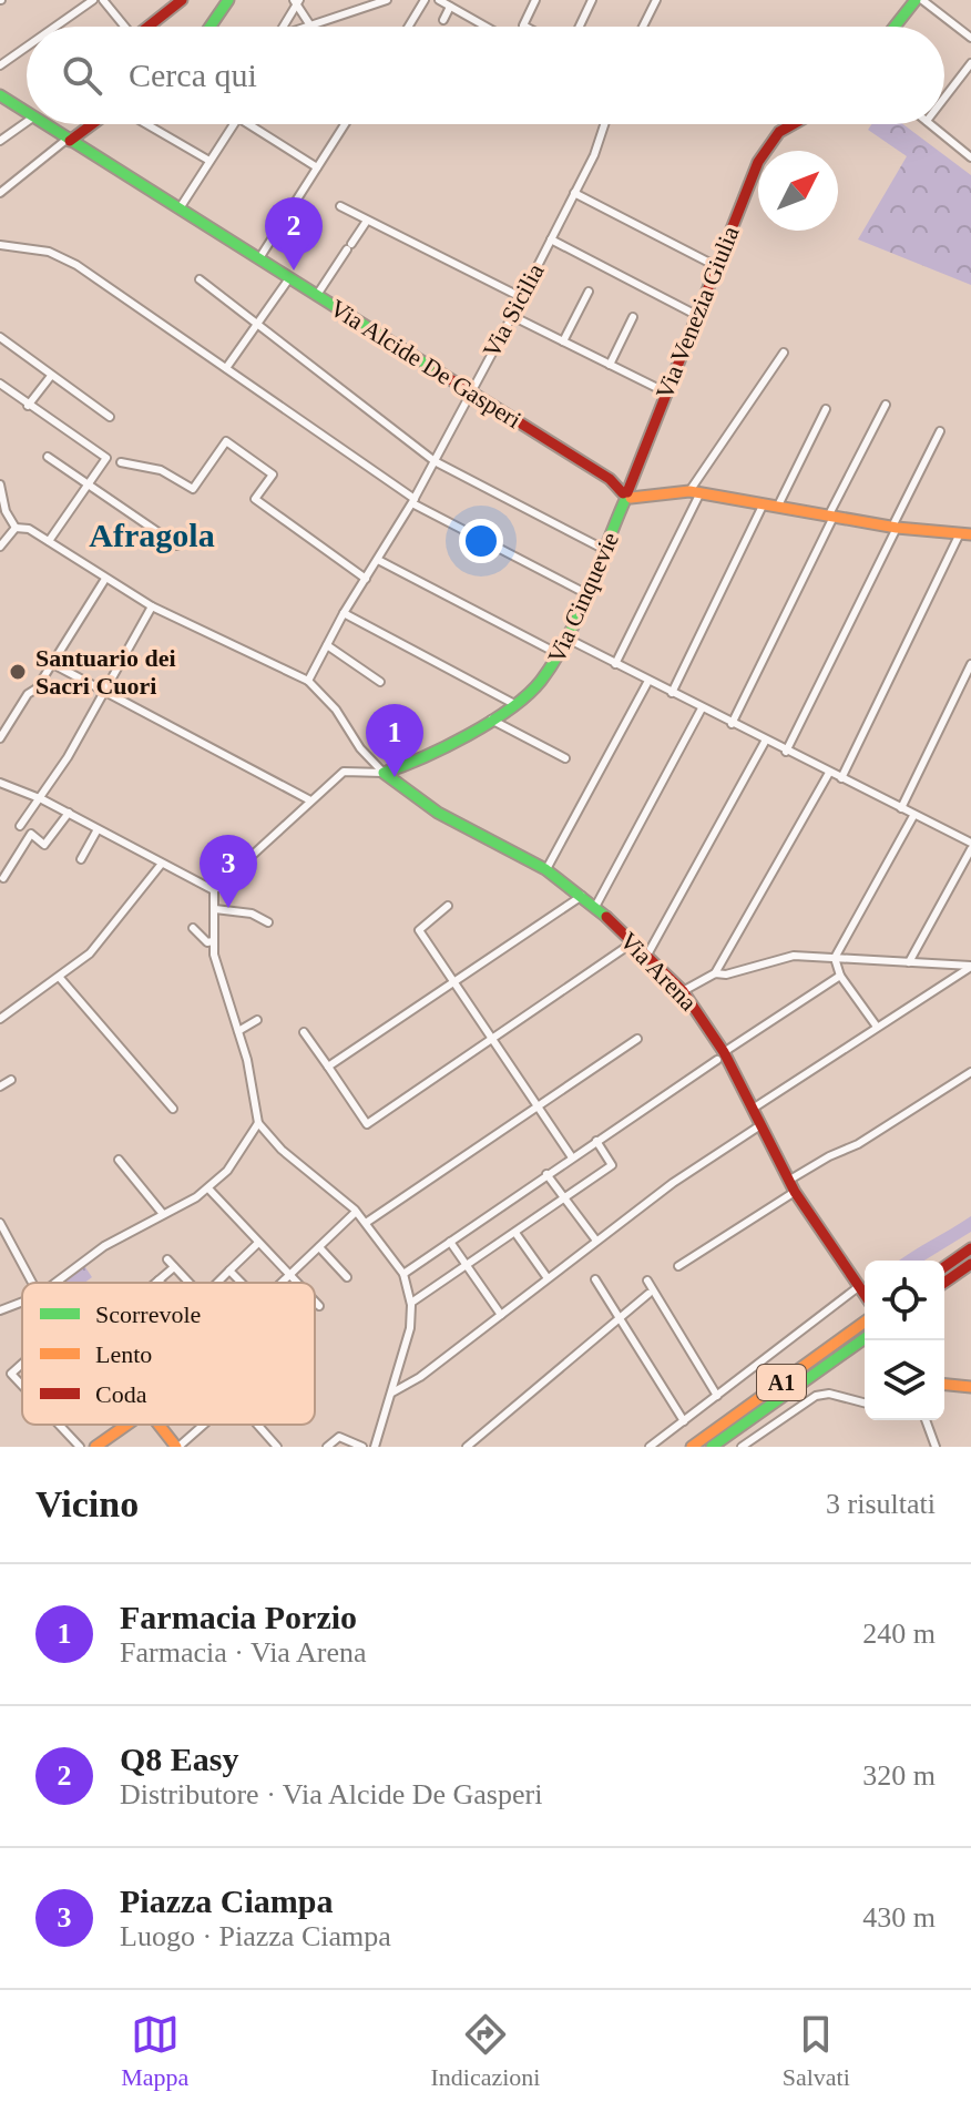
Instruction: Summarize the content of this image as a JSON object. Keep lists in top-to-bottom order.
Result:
{
  "streets": {
    "main road": [
      "Via Venezia Giulia",
      "Via Alcide De Gasperi",
      "Via Cinquevie",
      "Via Arena",
      "A1"
    ],
    "street": ["Via Sicilia"]
  },
  "crossings": [
    ["Via Sicilia", "Via Alcide De Gasperi"],
    ["Via Venezia Giulia", "Via Alcide De Gasperi"],
    ["Via Venezia Giulia", "Via Cinquevie"],
    ["Via Alcide De Gasperi", "Via Cinquevie"],
    ["Via Cinquevie", "Via Arena"]
  ],
  "districts": ["Afragola"],
  "places": ["Santuario dei Sacri Cuori"],
  "legend": ["Scorrevole", "Lento", "Coda"],
  "north": "top right",
  "page": {
    "search": "Cerca qui",
    "pins": ["2", "1", "3"],
    "heading": ["Vicino", "3 risultati"],
    "list": [
      {
        "mark": "1",
        "name": "Farmacia Porzio",
        "note": "Farmacia · Via Arena",
        "value": "240 m"
      },
      {
        "mark": "2",
        "name": "Q8 Easy",
        "note": "Distributore · Via Alcide De Gasperi",
        "value": "320 m"
      },
      {
        "mark": "3",
        "name": "Piazza Ciampa",
        "note": "Luogo · Piazza Ciampa",
        "value": "430 m"
      }
    ],
    "nav": ["Mappa", "Indicazioni", "Salvati"]
  }
}
